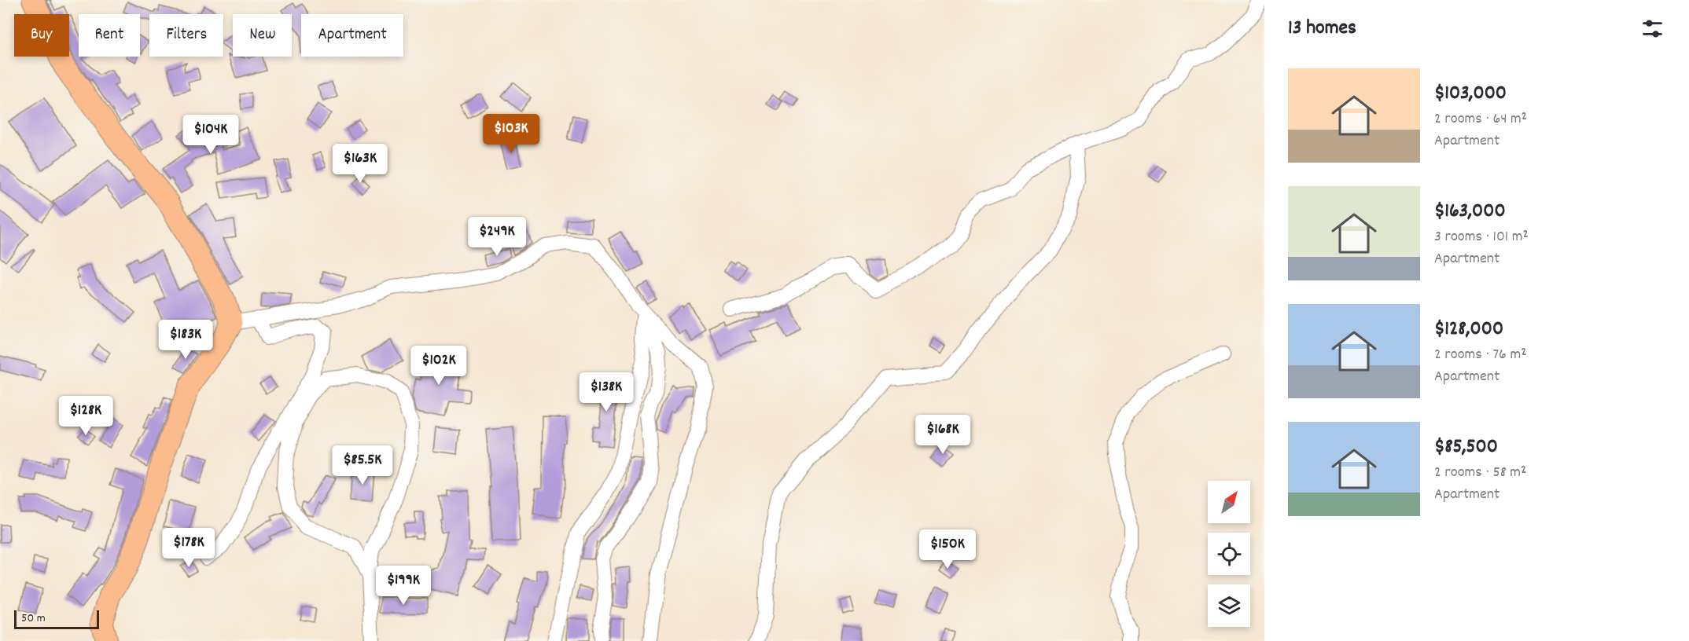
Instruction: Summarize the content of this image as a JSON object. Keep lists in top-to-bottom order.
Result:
{
  "scale_bar": "50 m",
  "north": "top right",
  "page": {
    "heading": "13 homes",
    "chip": [
      "Buy",
      "Rent",
      "Filters",
      "New",
      "Apartment"
    ],
    "list": [
      {
        "name": "$103,000",
        "note": "2 rooms · 64 m² · Apartment"
      },
      {
        "name": "$163,000",
        "note": "3 rooms · 101 m² · Apartment"
      },
      {
        "name": "$128,000",
        "note": "2 rooms · 76 m² · Apartment"
      },
      {
        "name": "$85,500",
        "note": "2 rooms · 58 m² · Apartment"
      }
    ],
    "price": [
      "$103K",
      "$104K",
      "$163K",
      "$249K",
      "$183K",
      "$102K",
      "$138K",
      "$128K",
      "$168K",
      "$85.5K",
      "$178K",
      "$150K",
      "$199K"
    ],
    "scale": "50 m"
  }
}
